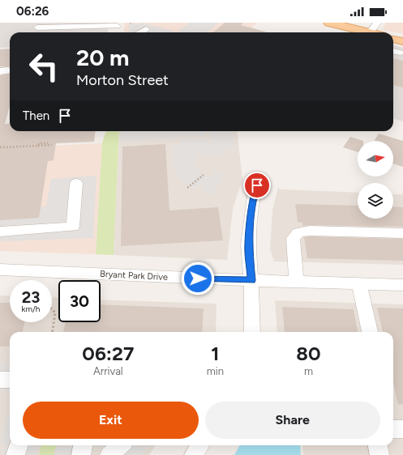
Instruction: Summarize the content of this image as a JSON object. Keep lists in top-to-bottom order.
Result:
{
  "streets": {
    "street": ["Bryant Park Drive"]
  },
  "north": "right",
  "page": {
    "status": "06:26",
    "turn": ["20 m", "Morton Street"],
    "then": "Then",
    "speed": "23 km/h",
    "limit": "30",
    "eta": [
      "06:27",
      "Arrival",
      "1",
      "min",
      "80",
      "m"
    ],
    "buttons": ["Exit", "Share"]
  }
}
